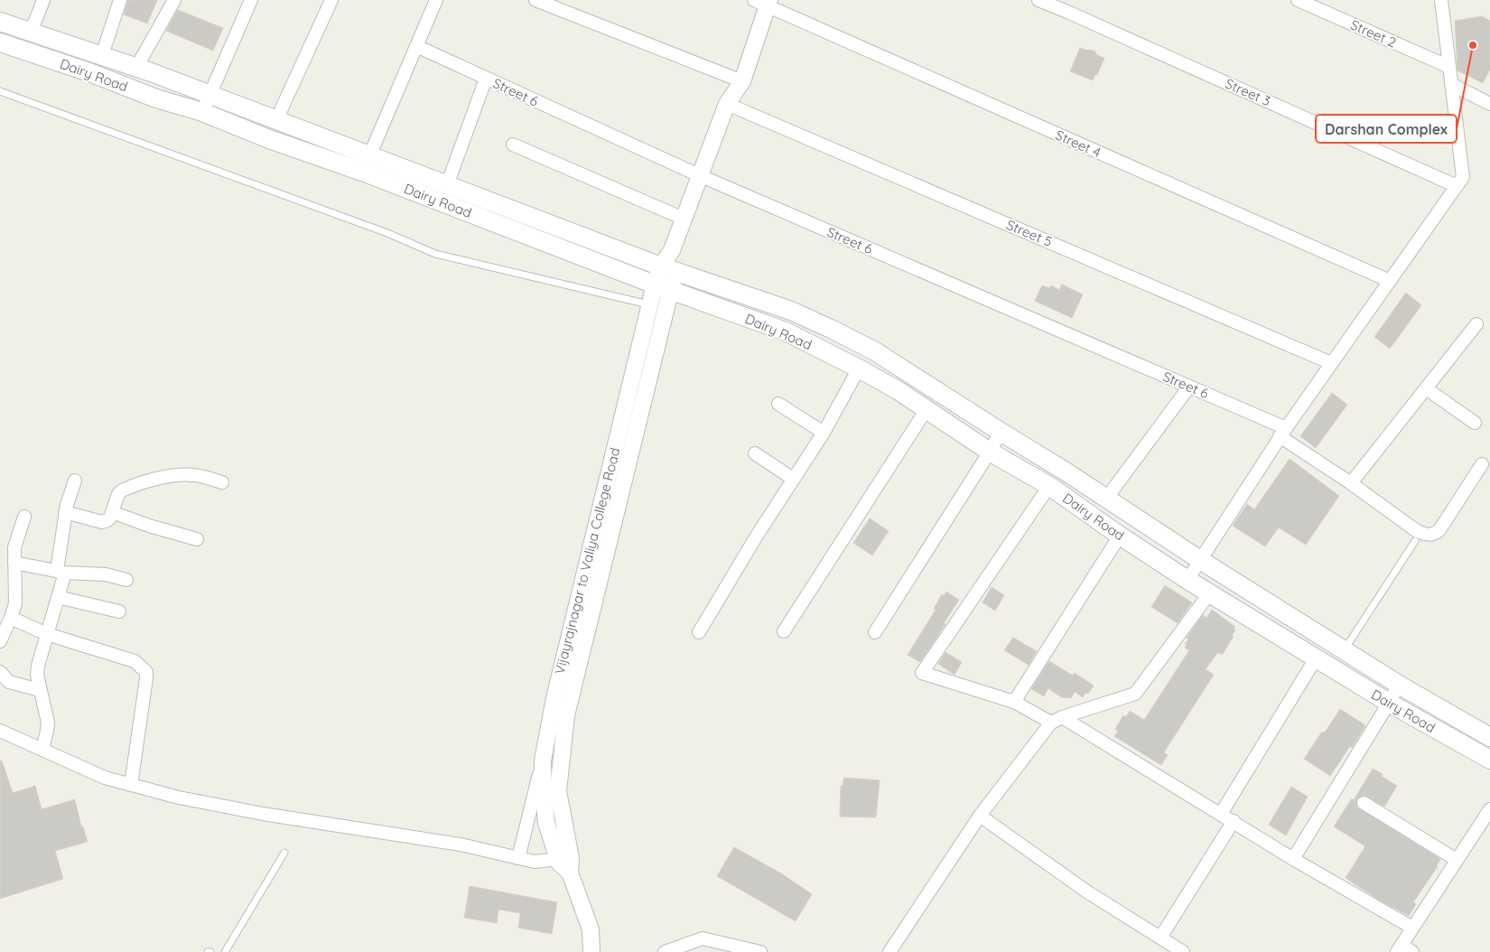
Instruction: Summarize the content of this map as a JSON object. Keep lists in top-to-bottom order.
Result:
{
  "streets": {
    "main road": ["Dairy Road"],
    "street": [
      "Street 2",
      "Street 6",
      "Street 3",
      "Street 4",
      "Street 5",
      "Vijayrajnagar to Valiya College Road"
    ]
  },
  "crossings": [
    ["Dairy Road", "Vijayrajnagar to Valiya College Road"],
    ["Street 6", "Vijayrajnagar to Valiya College Road"],
    ["Street 4", "Vijayrajnagar to Valiya College Road"],
    ["Street 5", "Vijayrajnagar to Valiya College Road"]
  ],
  "places": ["Darshan Complex"]
}
